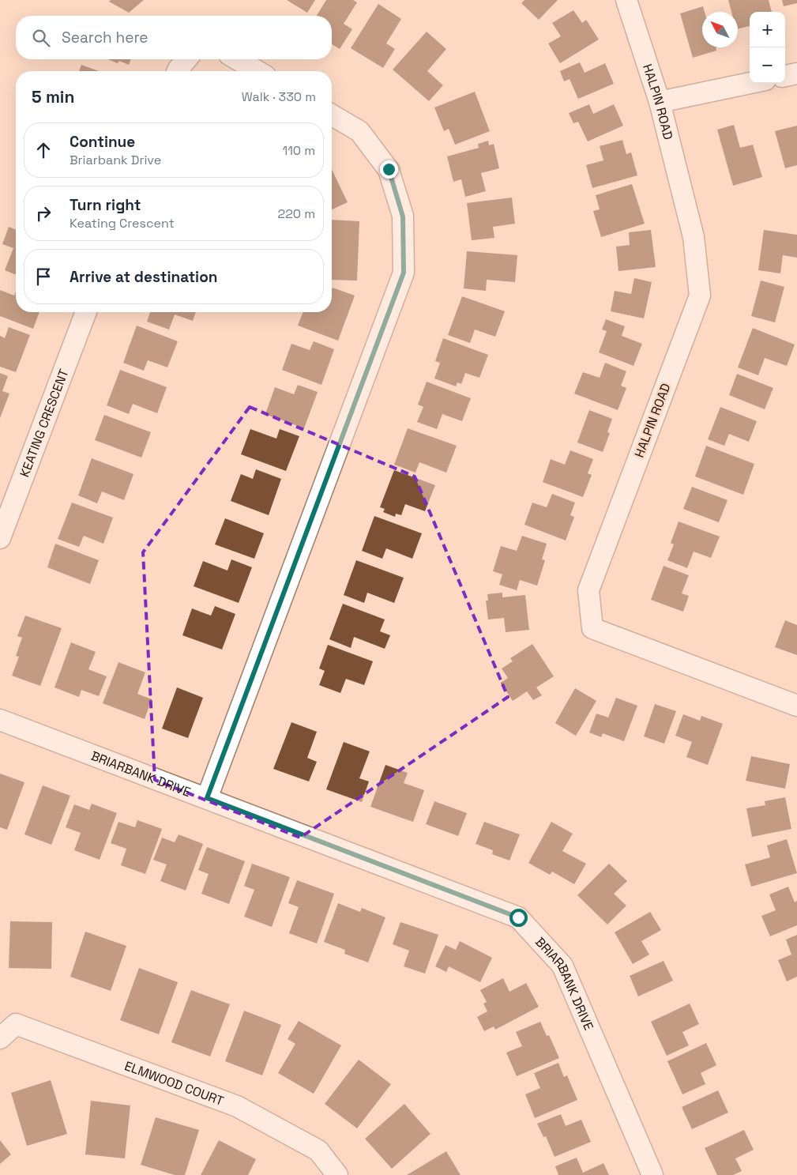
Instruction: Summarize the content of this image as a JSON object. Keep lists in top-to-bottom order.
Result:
{
  "streets": {
    "street": [
      "HALPIN ROAD",
      "KEATING CRESCENT",
      "BRIARBANK DRIVE",
      "ELMWOOD COURT"
    ]
  },
  "north": "top left",
  "page": {
    "map_buttons": ["+", "−"],
    "search": "Search here",
    "heading": ["5 min", "Walk · 330 m"],
    "list": [
      ["Continue", "Briarbank Drive", "110 m"],
      ["Turn right", "Keating Crescent", "220 m"],
      "Arrive at destination"
    ]
  }
}
